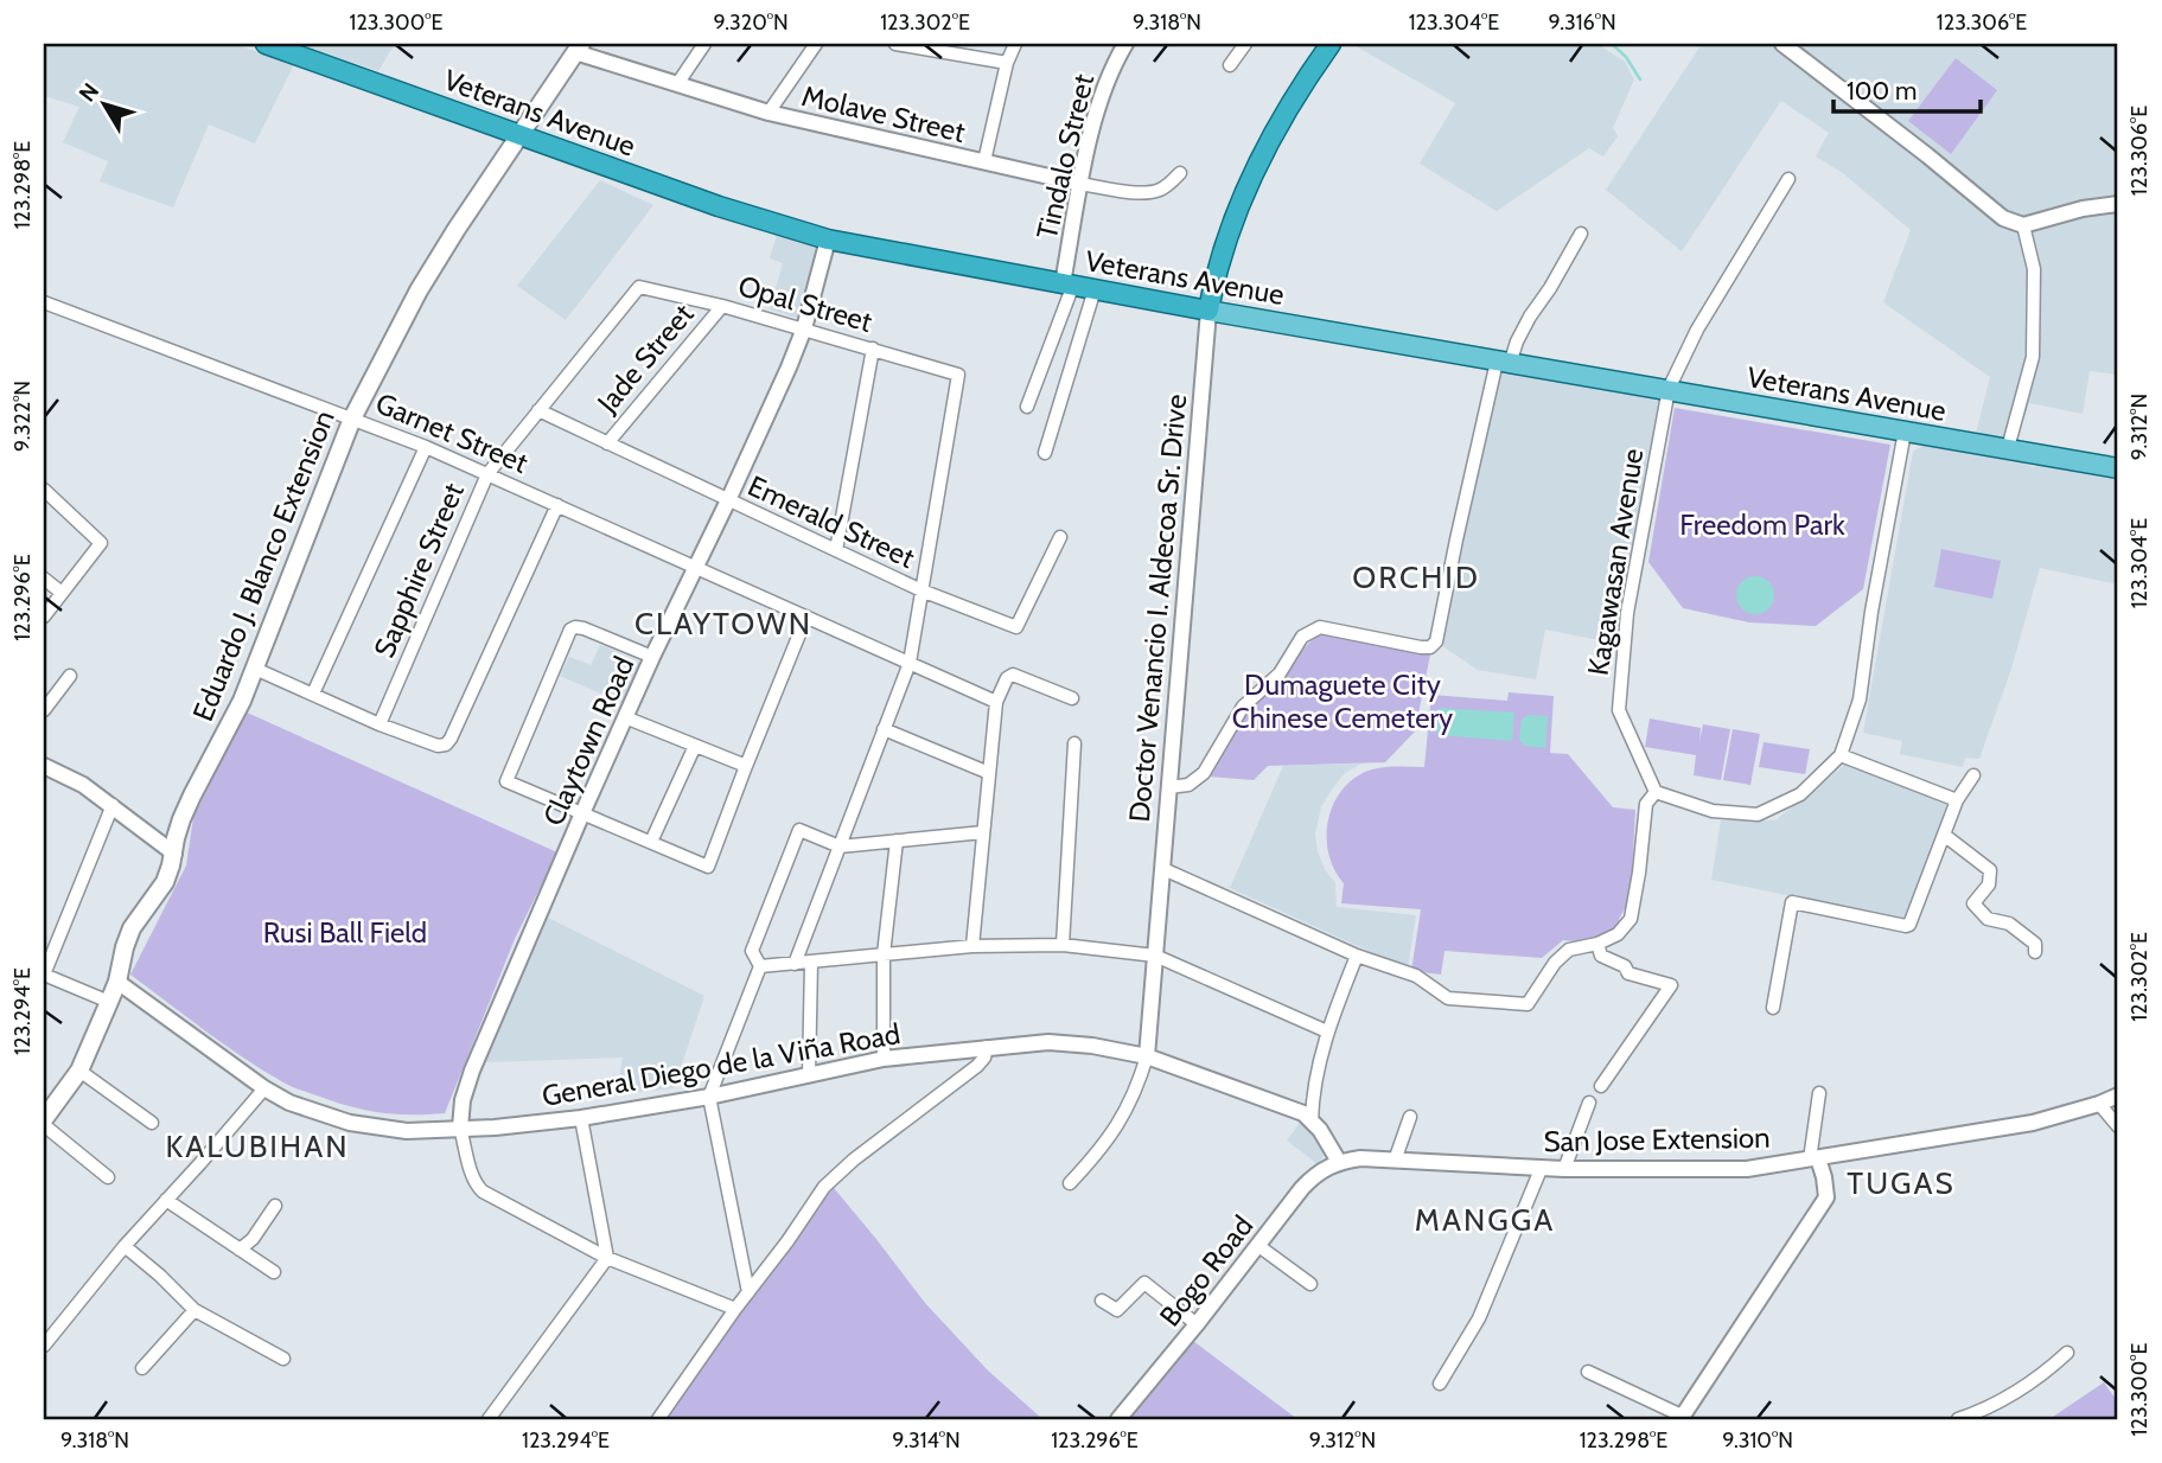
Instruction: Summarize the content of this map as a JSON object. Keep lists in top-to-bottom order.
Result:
{
  "streets": {
    "highway": ["Veterans Avenue", "Doctor Venancio I. Aldecoa Sr. Drive"],
    "main road": ["Eduardo J. Blanco Extension"],
    "street": [
      "Molave Street",
      "Tindalo Street",
      "Opal Street",
      "Jade Street",
      "Garnet Street",
      "Emerald Street",
      "Kagawasan Avenue",
      "Sapphire Street",
      "Claytown Road",
      "General Diego de la Viña Road",
      "San Jose Extension",
      "Bogo Road"
    ]
  },
  "crossings": [
    ["Veterans Avenue", "Tindalo Street"],
    ["Veterans Avenue", "Kagawasan Avenue"],
    ["Veterans Avenue", "Eduardo J. Blanco Extension"],
    ["Veterans Avenue", "Doctor Venancio I. Aldecoa Sr. Drive"],
    ["Veterans Avenue", "Claytown Road"],
    ["Molave Street", "Tindalo Street"],
    ["Molave Street", "Eduardo J. Blanco Extension"],
    ["Opal Street", "Jade Street"],
    ["Opal Street", "Emerald Street"],
    ["Opal Street", "Sapphire Street"],
    ["Opal Street", "Claytown Road"],
    ["Jade Street", "Emerald Street"],
    ["Garnet Street", "Eduardo J. Blanco Extension"],
    ["Garnet Street", "Sapphire Street"],
    ["Garnet Street", "Claytown Road"],
    ["Emerald Street", "Sapphire Street"],
    ["Emerald Street", "Claytown Road"],
    ["Eduardo J. Blanco Extension", "General Diego de la Viña Road"],
    ["Doctor Venancio I. Aldecoa Sr. Drive", "General Diego de la Viña Road"],
    ["Claytown Road", "General Diego de la Viña Road"],
    ["General Diego de la Viña Road", "San Jose Extension"],
    ["General Diego de la Viña Road", "Bogo Road"],
    ["San Jose Extension", "Bogo Road"]
  ],
  "districts": [
    "ORCHID",
    "CLAYTOWN",
    "KALUBIHAN",
    "TUGAS",
    "MANGGA"
  ],
  "parks": ["Freedom Park", "Dumaguete City Chinese Cemetery", "Rusi Ball Field"],
  "scale_bar": "100 m",
  "north": "top left",
  "coordinates": [
    "123.300°E",
    "9.320°N",
    "123.302°E",
    "9.318°N",
    "123.304°E",
    "9.316°N",
    "123.306°E",
    "123.298°E",
    "9.322°N",
    "9.312°N",
    "123.296°E",
    "123.294°E",
    "9.314°N",
    "9.310°N"
  ]
}
